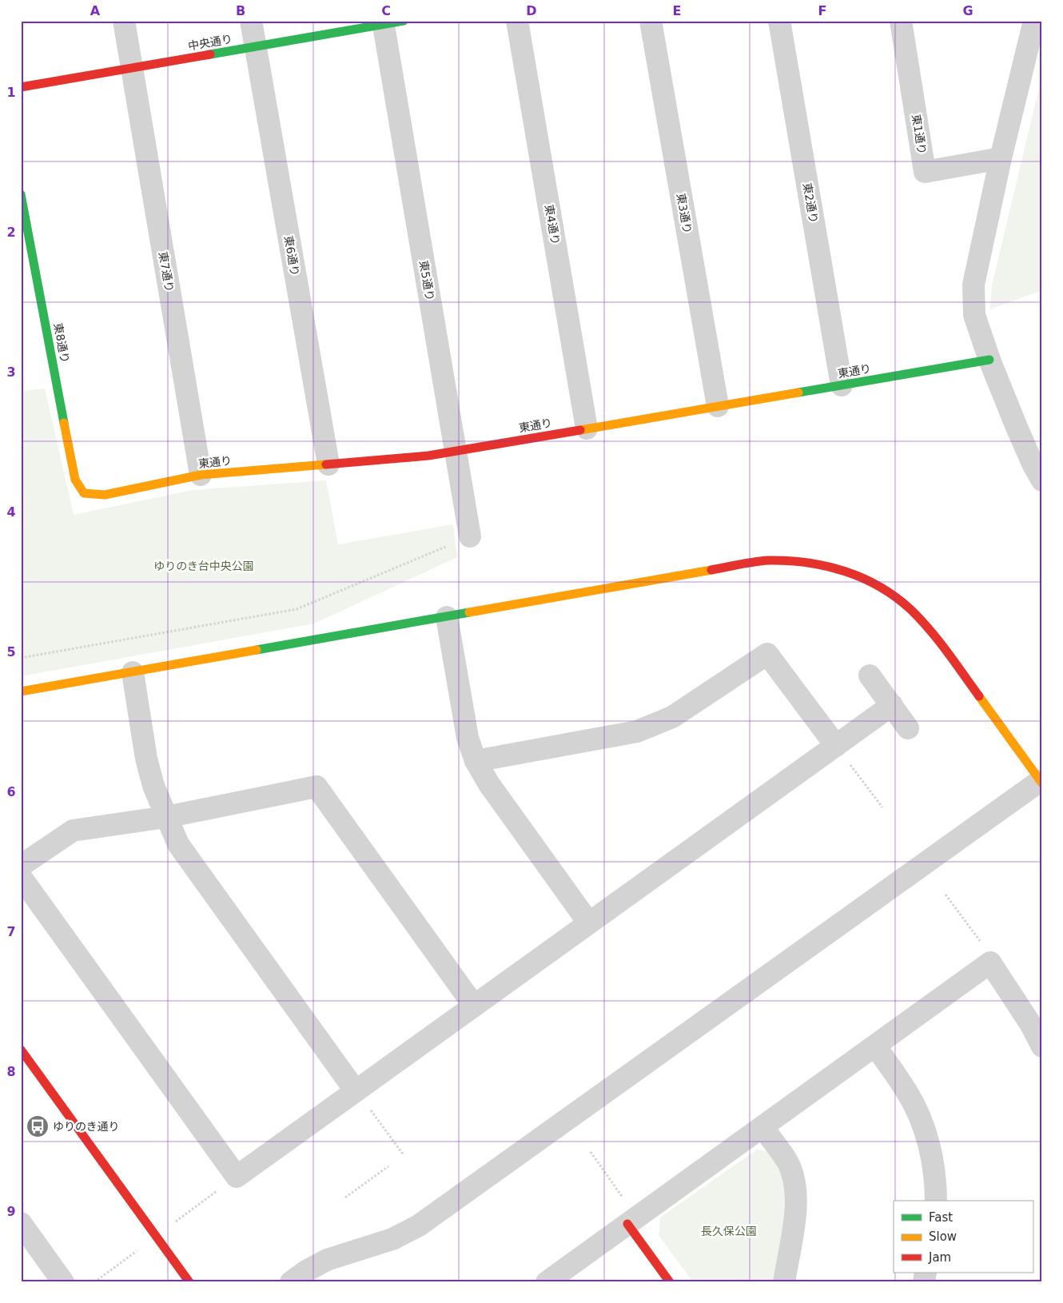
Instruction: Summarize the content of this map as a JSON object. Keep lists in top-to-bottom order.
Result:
{
  "streets": {
    "street": [
      "中央通り",
      "東1通り",
      "東2通り",
      "東3通り",
      "東4通り",
      "東6通り",
      "東7通り",
      "東5通り",
      "東8通り",
      "東通り"
    ]
  },
  "crossings": [
    ["中央通り", "東6通り"],
    ["中央通り", "東7通り"],
    ["中央通り", "東5通り"],
    ["東2通り", "東通り"],
    ["東3通り", "東通り"],
    ["東4通り", "東通り"],
    ["東6通り", "東通り"],
    ["東7通り", "東通り"],
    ["東5通り", "東通り"],
    ["東8通り", "東通り"]
  ],
  "parks": ["ゆりのき台中央公園", "長久保公園"],
  "places": {
    "bus stop": ["ゆりのき通り"]
  },
  "legend": ["Fast", "Slow", "Jam"],
  "grid": {
    "columns": [
      "A",
      "B",
      "C",
      "D",
      "E",
      "F",
      "G"
    ],
    "rows": [
      "1",
      "2",
      "3",
      "4",
      "5",
      "6",
      "7",
      "8",
      "9"
    ]
  }
}
